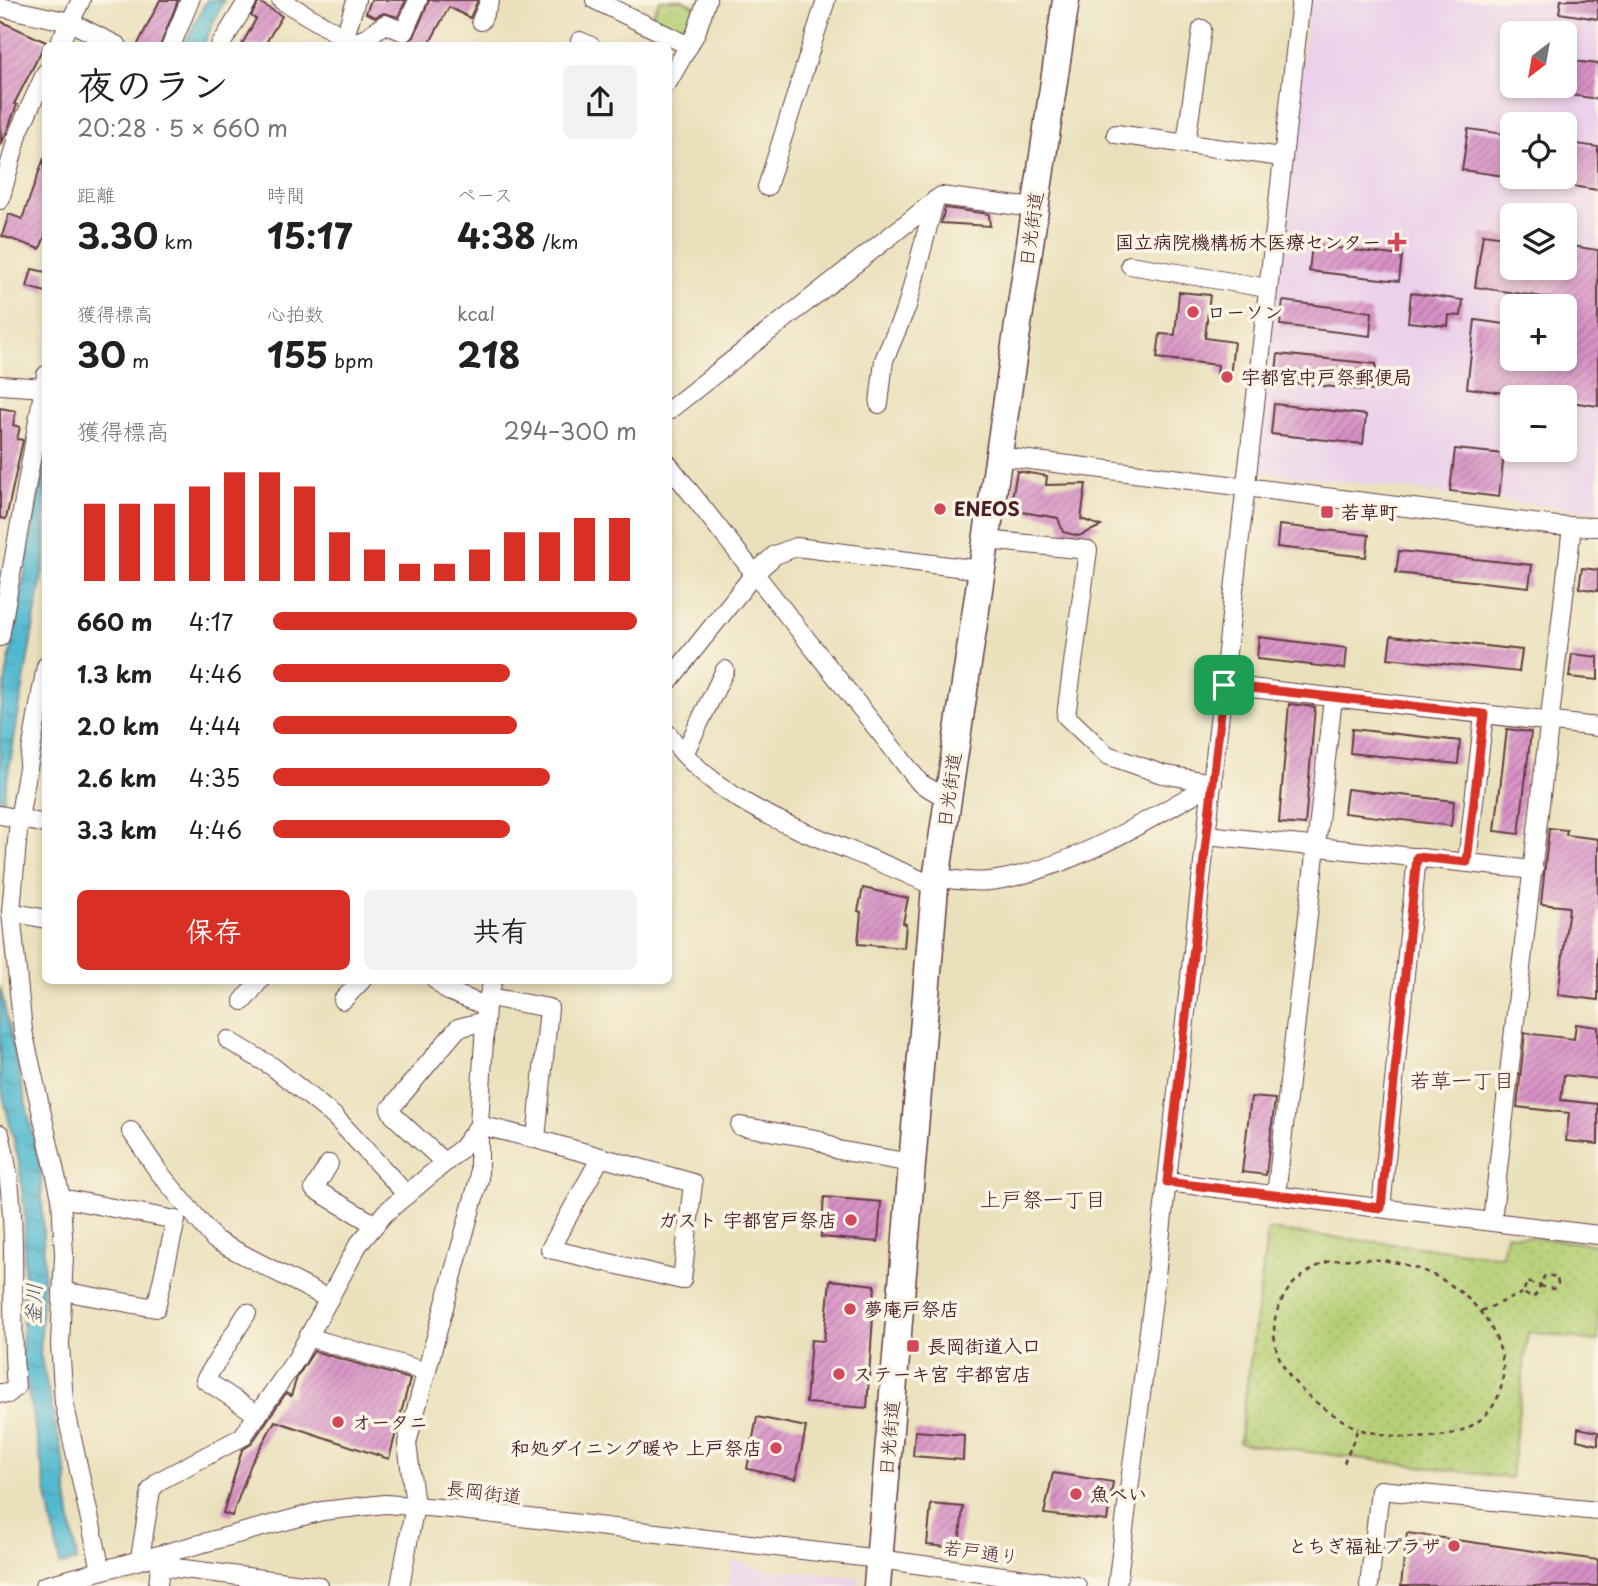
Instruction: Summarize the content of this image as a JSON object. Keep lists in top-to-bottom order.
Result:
{
  "streets": {
    "highway": ["日光街道"],
    "street": ["長岡街道", "若戸通り"]
  },
  "crossings": [
    ["日光街道", "長岡街道"],
    ["日光街道", "若戸通り"],
    ["長岡街道", "若戸通り"]
  ],
  "districts": ["若草一丁目", "上戸祭一丁目"],
  "water": ["釜川"],
  "places": {
    "health": ["国立病院機構栃木医療センター"],
    "other": [
      "ローソン",
      "宇都宮中戸祭郵便局",
      "ENEOS",
      "ガスト 宇都宮戸祭店",
      "夢庵戸祭店",
      "ステーキ宮 宇都宮店",
      "オータニ",
      "和処ダイニング暖や 上戸祭店",
      "魚べい",
      "とちぎ福祉プラザ"
    ],
    "transit": ["若草町", "長岡街道入口"]
  },
  "north": "bottom left",
  "page": {
    "map_buttons": ["+", "−"],
    "heading": ["夜のラン", "20:28 · 5 × 660 m"],
    "stats": [
      ["距離", "3.30 km"],
      ["時間", "15:17"],
      ["ペース", "4:38 /km"],
      ["獲得標高", "30 m"],
      ["心拍数", "155 bpm"],
      ["kcal", "218"]
    ],
    "chart": ["獲得標高", "294–300 m"],
    "list": [
      {
        "name": "660 m",
        "note": "4:17"
      },
      {
        "name": "1.3 km",
        "note": "4:46"
      },
      {
        "name": "2.0 km",
        "note": "4:44"
      },
      {
        "name": "2.6 km",
        "note": "4:35"
      },
      {
        "name": "3.3 km",
        "note": "4:46"
      }
    ],
    "buttons": ["保存", "共有"]
  }
}
